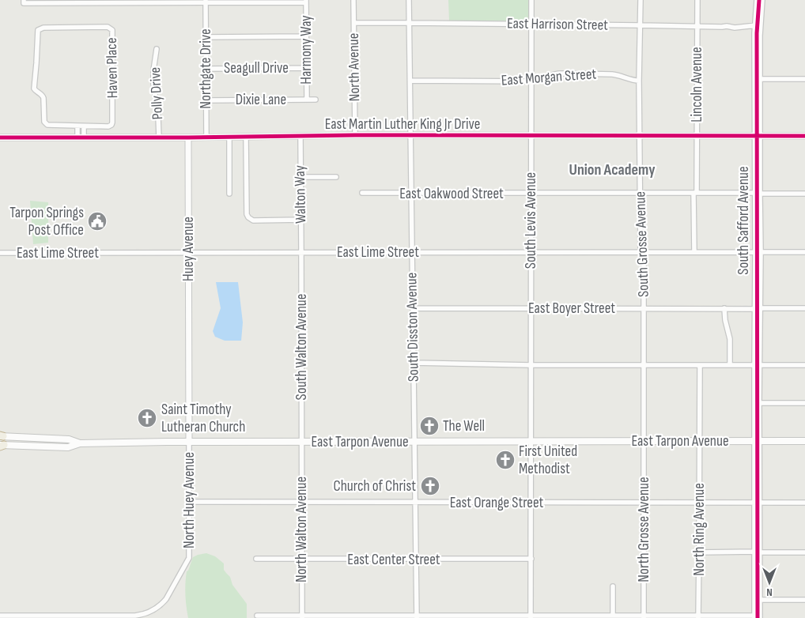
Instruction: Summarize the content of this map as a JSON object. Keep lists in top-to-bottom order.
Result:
{
  "streets": {
    "main road": ["East Tarpon Avenue"],
    "street": [
      "East Harrison Street",
      "Harmony Way",
      "North Avenue",
      "Haven Place",
      "Seagull Drive",
      "Northgate Drive",
      "East Morgan Street",
      "Lincoln Avenue",
      "Polly Drive",
      "Dixie Lane",
      "East Martin Luther King Jr Drive",
      "East Oakwood Street",
      "Walton Way",
      "South Levis Avenue",
      "South Safford Avenue",
      "South Grosse Avenue",
      "Huey Avenue",
      "East Lime Street",
      "East Boyer Street",
      "South Disston Avenue",
      "South Walton Avenue",
      "North Huey Avenue",
      "East Orange Street",
      "North Walton Avenue",
      "North Grosse Avenue",
      "North Ring Avenue",
      "East Center Street"
    ]
  },
  "crossings": [
    ["East Harrison Street", "North Avenue"],
    ["East Harrison Street", "Lincoln Avenue"],
    ["East Harrison Street", "South Levis Avenue"],
    ["East Harrison Street", "South Safford Avenue"],
    ["East Harrison Street", "South Grosse Avenue"],
    ["East Harrison Street", "South Disston Avenue"],
    ["Harmony Way", "Seagull Drive"],
    ["Harmony Way", "Dixie Lane"],
    ["North Avenue", "East Martin Luther King Jr Drive"],
    ["Seagull Drive", "Northgate Drive"],
    ["Northgate Drive", "Dixie Lane"],
    ["Northgate Drive", "East Martin Luther King Jr Drive"],
    ["East Morgan Street", "South Levis Avenue"],
    ["East Morgan Street", "South Grosse Avenue"],
    ["East Morgan Street", "South Disston Avenue"],
    ["Lincoln Avenue", "East Martin Luther King Jr Drive"],
    ["Lincoln Avenue", "East Oakwood Street"],
    ["Lincoln Avenue", "East Lime Street"],
    ["Polly Drive", "East Martin Luther King Jr Drive"],
    ["East Martin Luther King Jr Drive", "Walton Way"],
    ["East Martin Luther King Jr Drive", "South Levis Avenue"],
    ["East Martin Luther King Jr Drive", "South Safford Avenue"],
    ["East Martin Luther King Jr Drive", "South Grosse Avenue"],
    ["East Martin Luther King Jr Drive", "Huey Avenue"],
    ["East Martin Luther King Jr Drive", "South Disston Avenue"],
    ["East Oakwood Street", "South Levis Avenue"],
    ["East Oakwood Street", "South Safford Avenue"],
    ["East Oakwood Street", "South Grosse Avenue"],
    ["East Oakwood Street", "South Disston Avenue"],
    ["Walton Way", "East Lime Street"],
    ["Walton Way", "South Walton Avenue"],
    ["South Levis Avenue", "East Lime Street"],
    ["South Levis Avenue", "East Boyer Street"],
    ["South Levis Avenue", "East Tarpon Avenue"],
    ["South Levis Avenue", "East Orange Street"],
    ["South Levis Avenue", "East Center Street"],
    ["South Safford Avenue", "East Lime Street"],
    ["South Safford Avenue", "East Boyer Street"],
    ["South Safford Avenue", "East Tarpon Avenue"],
    ["South Grosse Avenue", "East Lime Street"],
    ["South Grosse Avenue", "East Boyer Street"],
    ["South Grosse Avenue", "East Tarpon Avenue"],
    ["South Grosse Avenue", "North Grosse Avenue"],
    ["Huey Avenue", "East Lime Street"],
    ["Huey Avenue", "East Tarpon Avenue"],
    ["Huey Avenue", "North Huey Avenue"],
    ["East Lime Street", "South Disston Avenue"],
    ["East Lime Street", "South Walton Avenue"],
    ["East Boyer Street", "South Disston Avenue"],
    ["South Disston Avenue", "East Tarpon Avenue"],
    ["South Disston Avenue", "East Orange Street"],
    ["South Disston Avenue", "East Center Street"],
    ["South Walton Avenue", "East Tarpon Avenue"],
    ["South Walton Avenue", "North Walton Avenue"],
    ["East Tarpon Avenue", "North Huey Avenue"],
    ["East Tarpon Avenue", "North Walton Avenue"],
    ["East Tarpon Avenue", "North Grosse Avenue"],
    ["East Tarpon Avenue", "North Ring Avenue"],
    ["North Huey Avenue", "East Orange Street"],
    ["East Orange Street", "North Walton Avenue"],
    ["East Orange Street", "North Grosse Avenue"],
    ["East Orange Street", "North Ring Avenue"],
    ["North Walton Avenue", "East Center Street"]
  ],
  "districts": ["Union Academy"],
  "places": {
    "public building": ["Tarpon Springs Post Office"],
    "church": [
      "Saint Timothy Lutheran Church",
      "The Well",
      "First United Methodist",
      "Church of Christ"
    ]
  },
  "north": "bottom"
}
